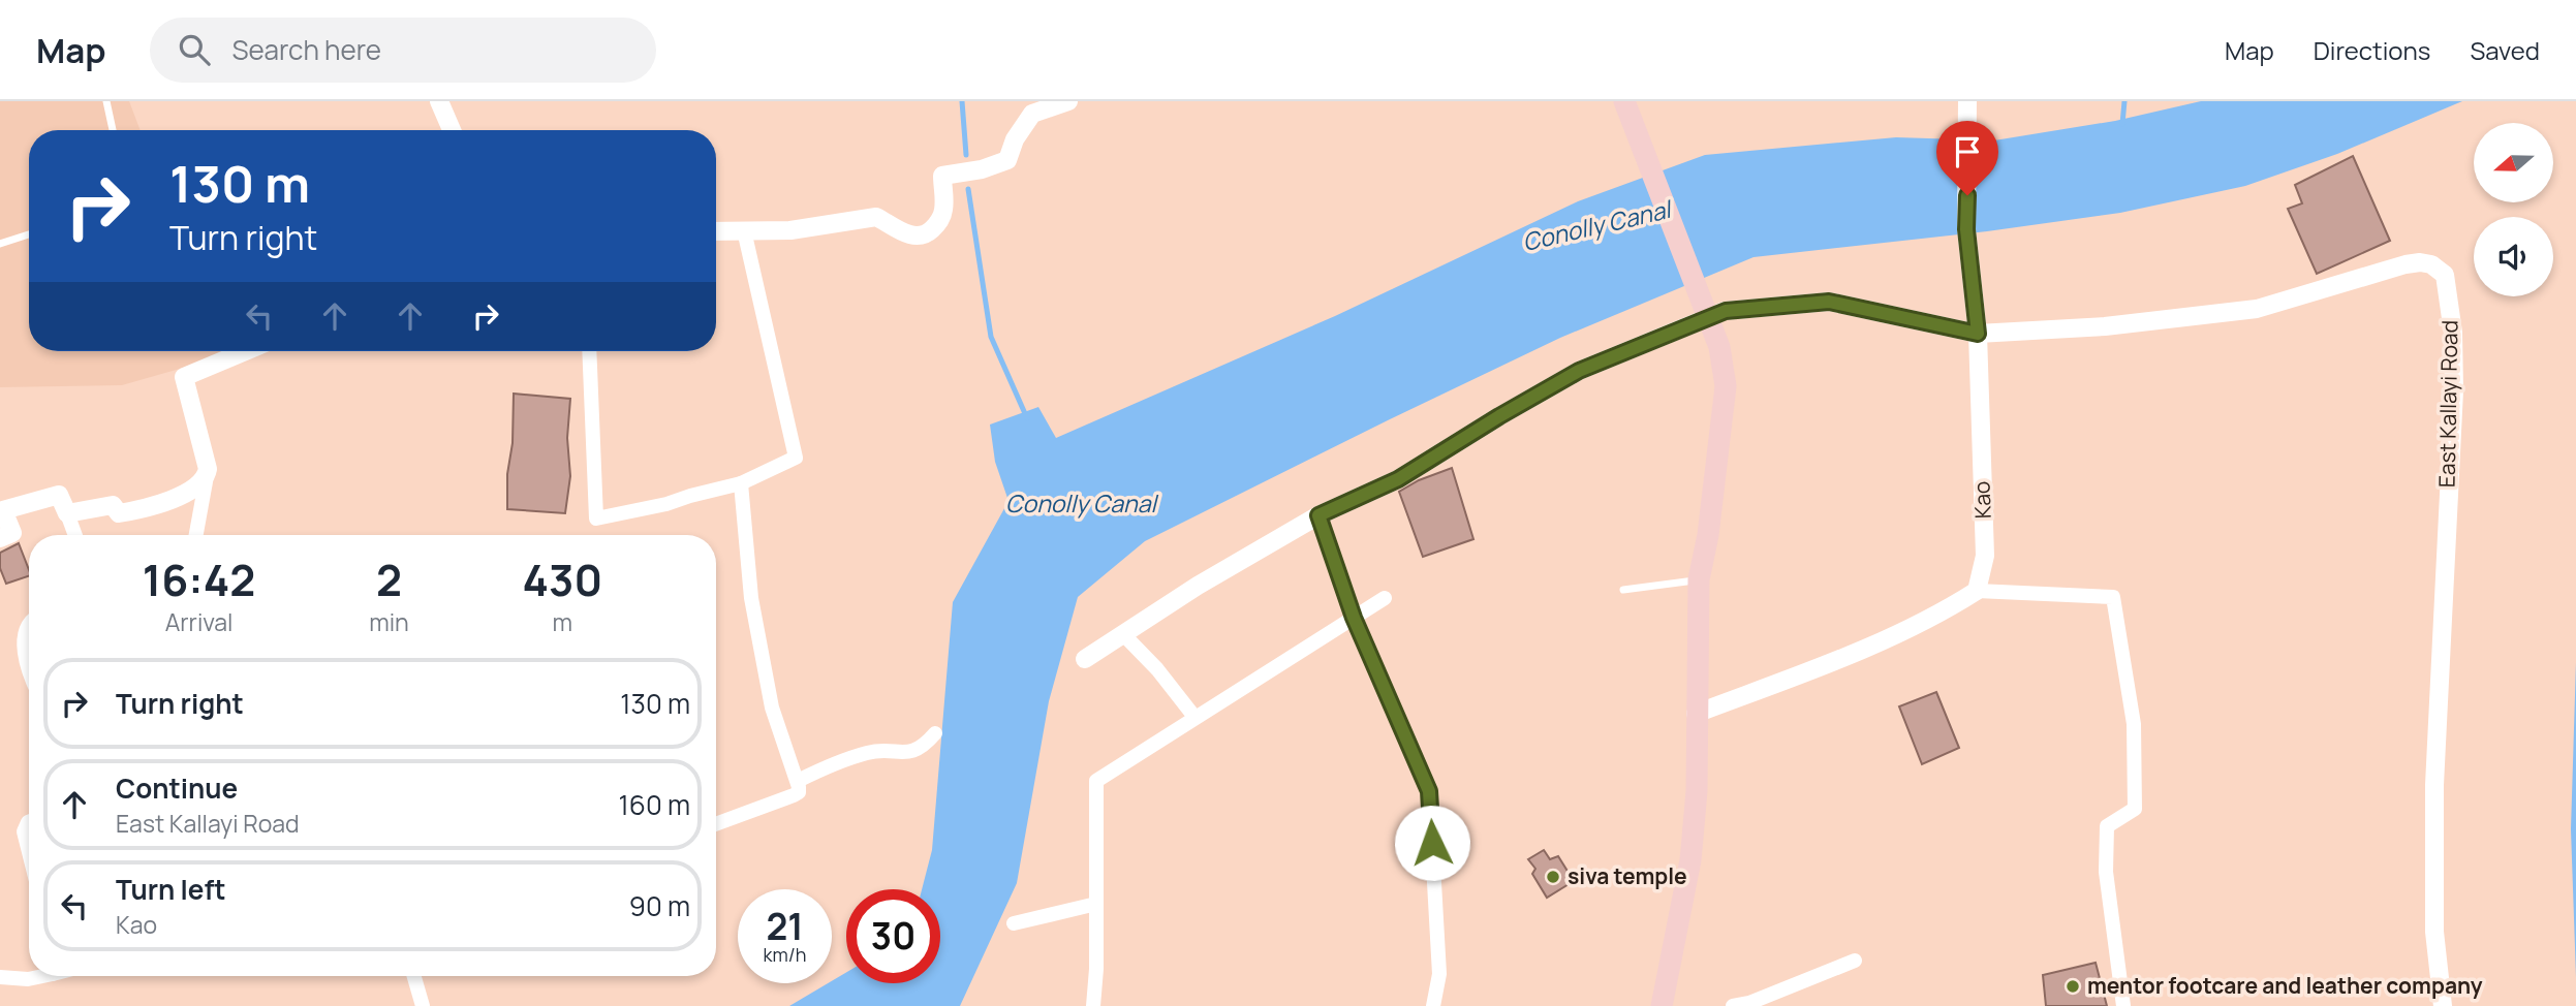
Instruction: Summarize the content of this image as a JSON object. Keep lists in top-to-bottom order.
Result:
{
  "streets": {
    "street": ["East Kallayi Road", "Kao"]
  },
  "crossings": [
    ["East Kallayi Road", "Kao"]
  ],
  "water": ["Conolly Canal"],
  "places": ["siva temple", "mentor footcare and leather company"],
  "north": "left",
  "page": {
    "header": "Map",
    "search": "Search here",
    "nav": ["Map", "Directions", "Saved"],
    "turn": ["130 m", "Turn right"],
    "eta": [
      "16:42",
      "Arrival",
      "2",
      "min",
      "430",
      "m"
    ],
    "list": [
      {
        "name": "Turn right",
        "value": "130 m"
      },
      {
        "name": "Continue",
        "note": "East Kallayi Road",
        "value": "160 m"
      },
      {
        "name": "Turn left",
        "note": "Kao",
        "value": "90 m"
      }
    ],
    "speed": "21 km/h",
    "limit": "30"
  }
}
